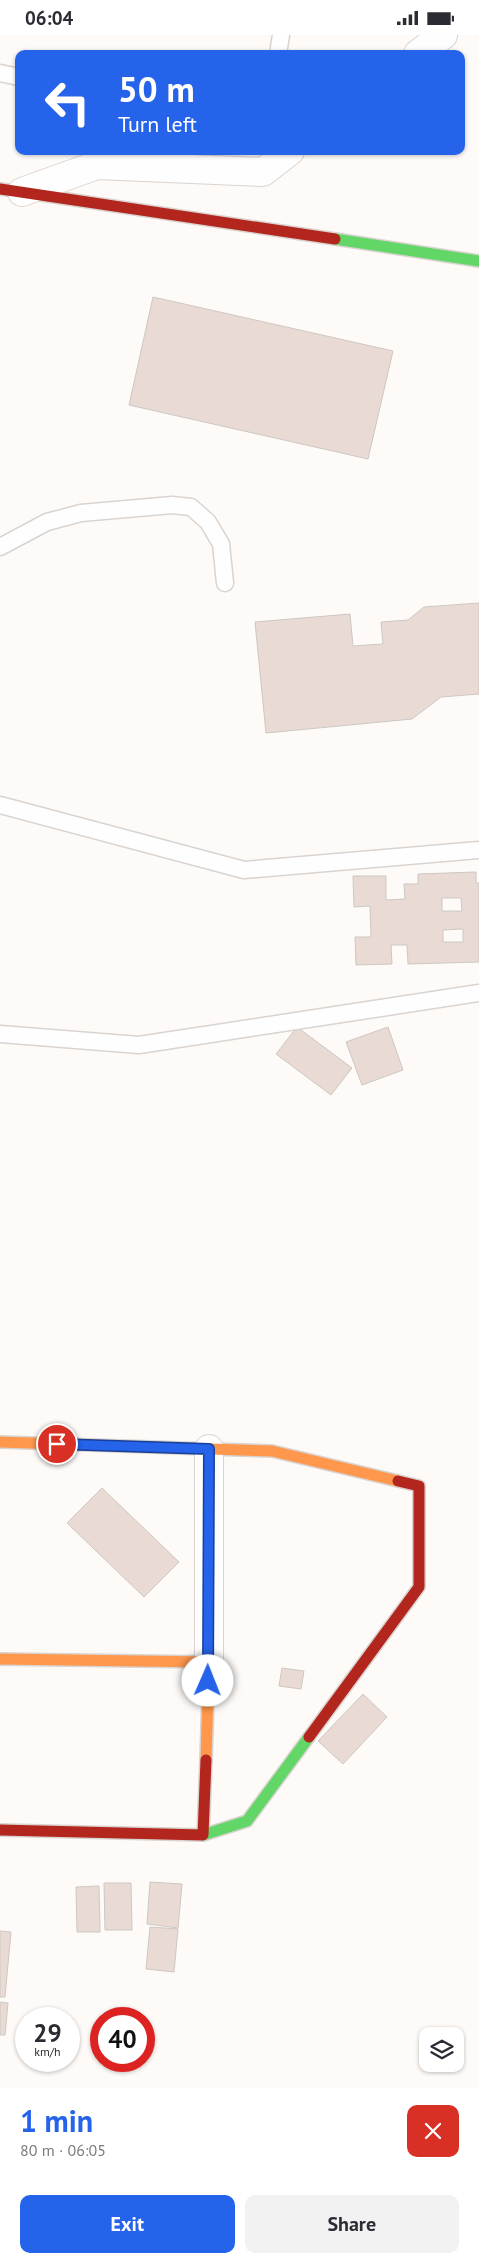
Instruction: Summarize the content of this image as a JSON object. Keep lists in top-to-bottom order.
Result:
{
  "page": {
    "status": "06:04",
    "turn": ["50 m", "Turn left"],
    "speed": "29 km/h",
    "limit": "40",
    "heading": ["1 min", "80 m · 06:05"],
    "buttons": ["Exit", "Share"]
  }
}
